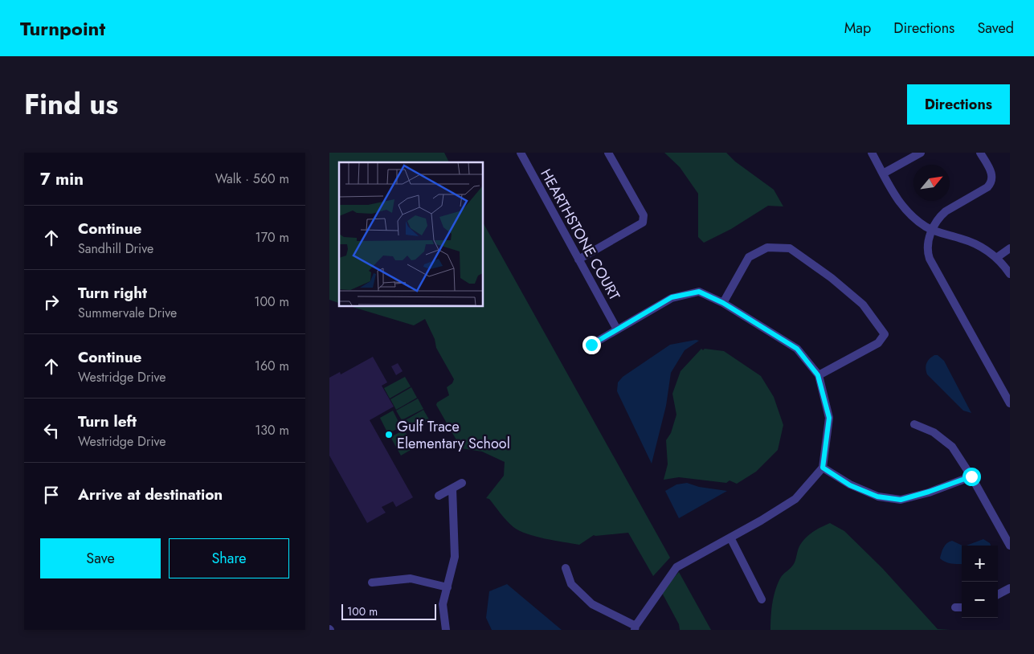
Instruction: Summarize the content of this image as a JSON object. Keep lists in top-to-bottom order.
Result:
{
  "streets": {
    "street": ["HEARTHSTONE COURT"]
  },
  "places": ["Gulf Trace Elementary School"],
  "scale_bar": "100 m",
  "north": "top right",
  "page": {
    "header": "Turnpoint",
    "nav": ["Map", "Directions", "Saved"],
    "title": "Find us",
    "buttons": [
      "Directions",
      ["Save", "Share"]
    ],
    "heading": ["7 min", "Walk · 560 m"],
    "list": [
      ["Continue", "Sandhill Drive", "170 m"],
      ["Turn right", "Summervale Drive", "100 m"],
      ["Continue", "Westridge Drive", "160 m"],
      ["Turn left", "Westridge Drive", "130 m"],
      "Arrive at destination"
    ],
    "map_buttons": ["+", "−"],
    "scale": "100 m"
  }
}
